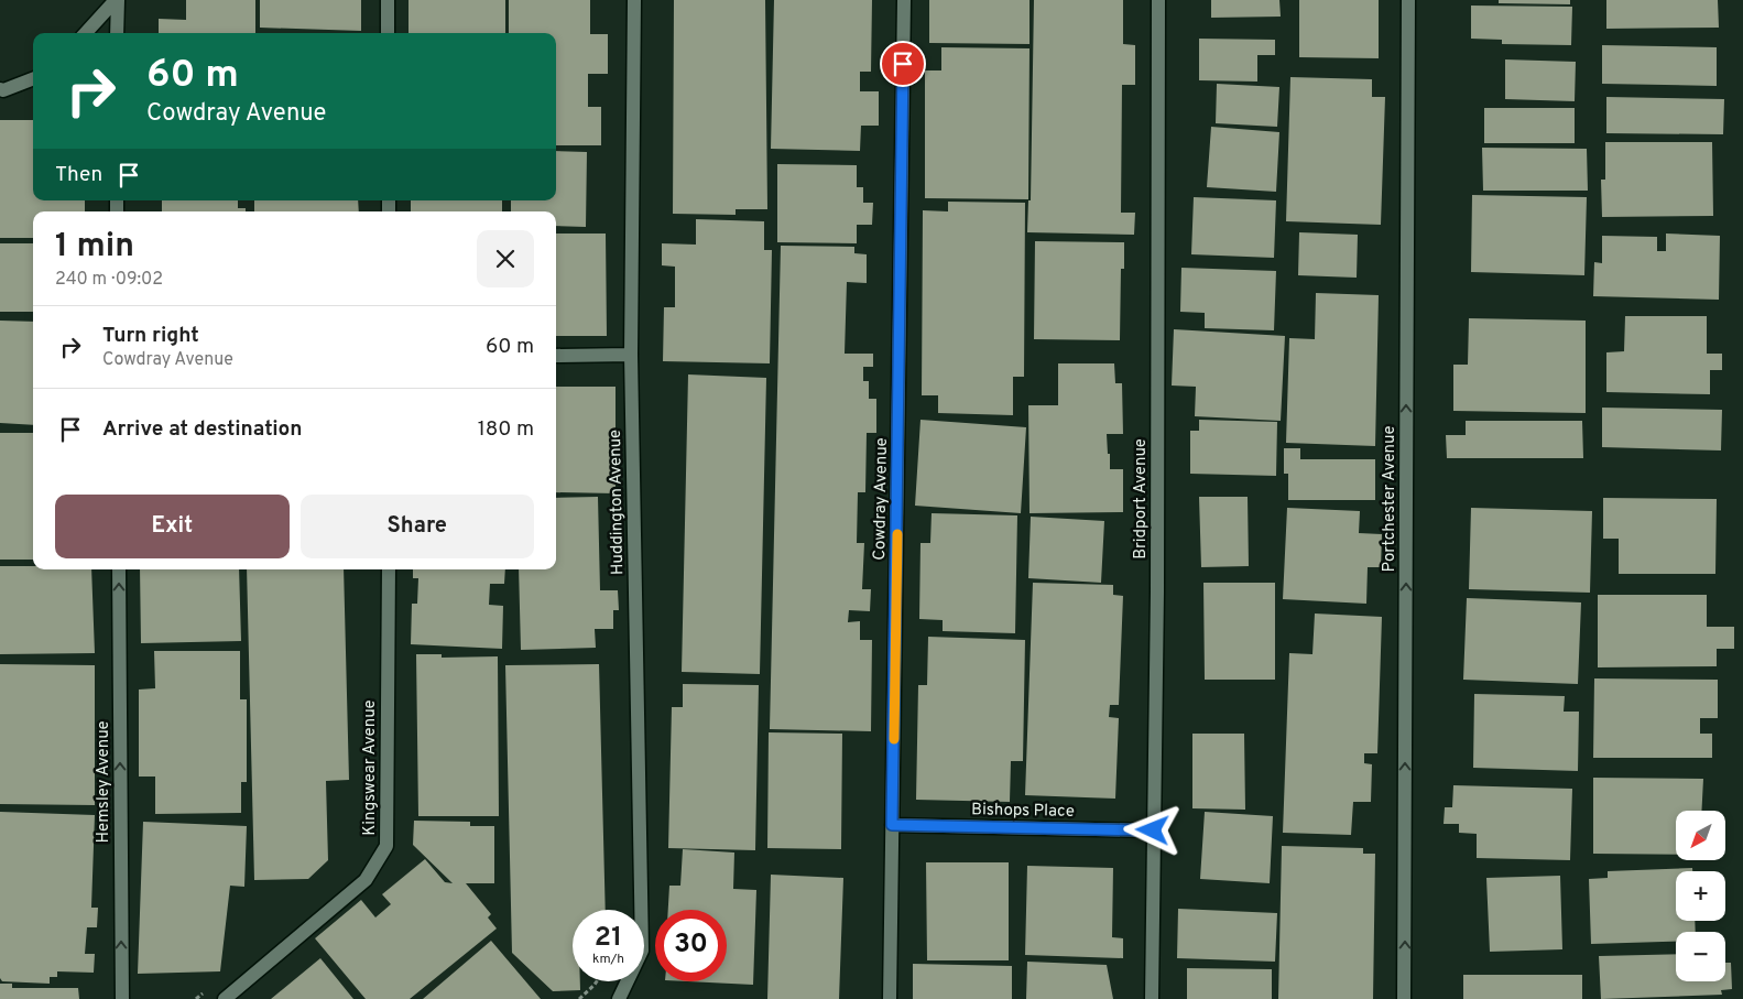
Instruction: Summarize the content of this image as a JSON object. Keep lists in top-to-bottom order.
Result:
{
  "streets": {
    "street": [
      "Cowdray Avenue",
      "Bridport Avenue",
      "Portchester Avenue",
      "Huddington Avenue",
      "Kingswear Avenue",
      "Hemsley Avenue",
      "Bishops Place"
    ]
  },
  "crossings": [
    ["Cowdray Avenue", "Bishops Place"],
    ["Bridport Avenue", "Bishops Place"]
  ],
  "one_way": ["Portchester Avenue", "Hemsley Avenue"],
  "north": "bottom left",
  "page": {
    "turn": ["60 m", "Cowdray Avenue"],
    "then": "Then",
    "heading": ["1 min", "240 m · 09:02"],
    "list": [
      {
        "name": "Turn right",
        "note": "Cowdray Avenue",
        "value": "60 m"
      },
      {
        "name": "Arrive at destination",
        "value": "180 m"
      }
    ],
    "buttons": ["Exit", "Share"],
    "map_buttons": ["+", "−"],
    "speed": "21 km/h",
    "limit": "30"
  }
}
